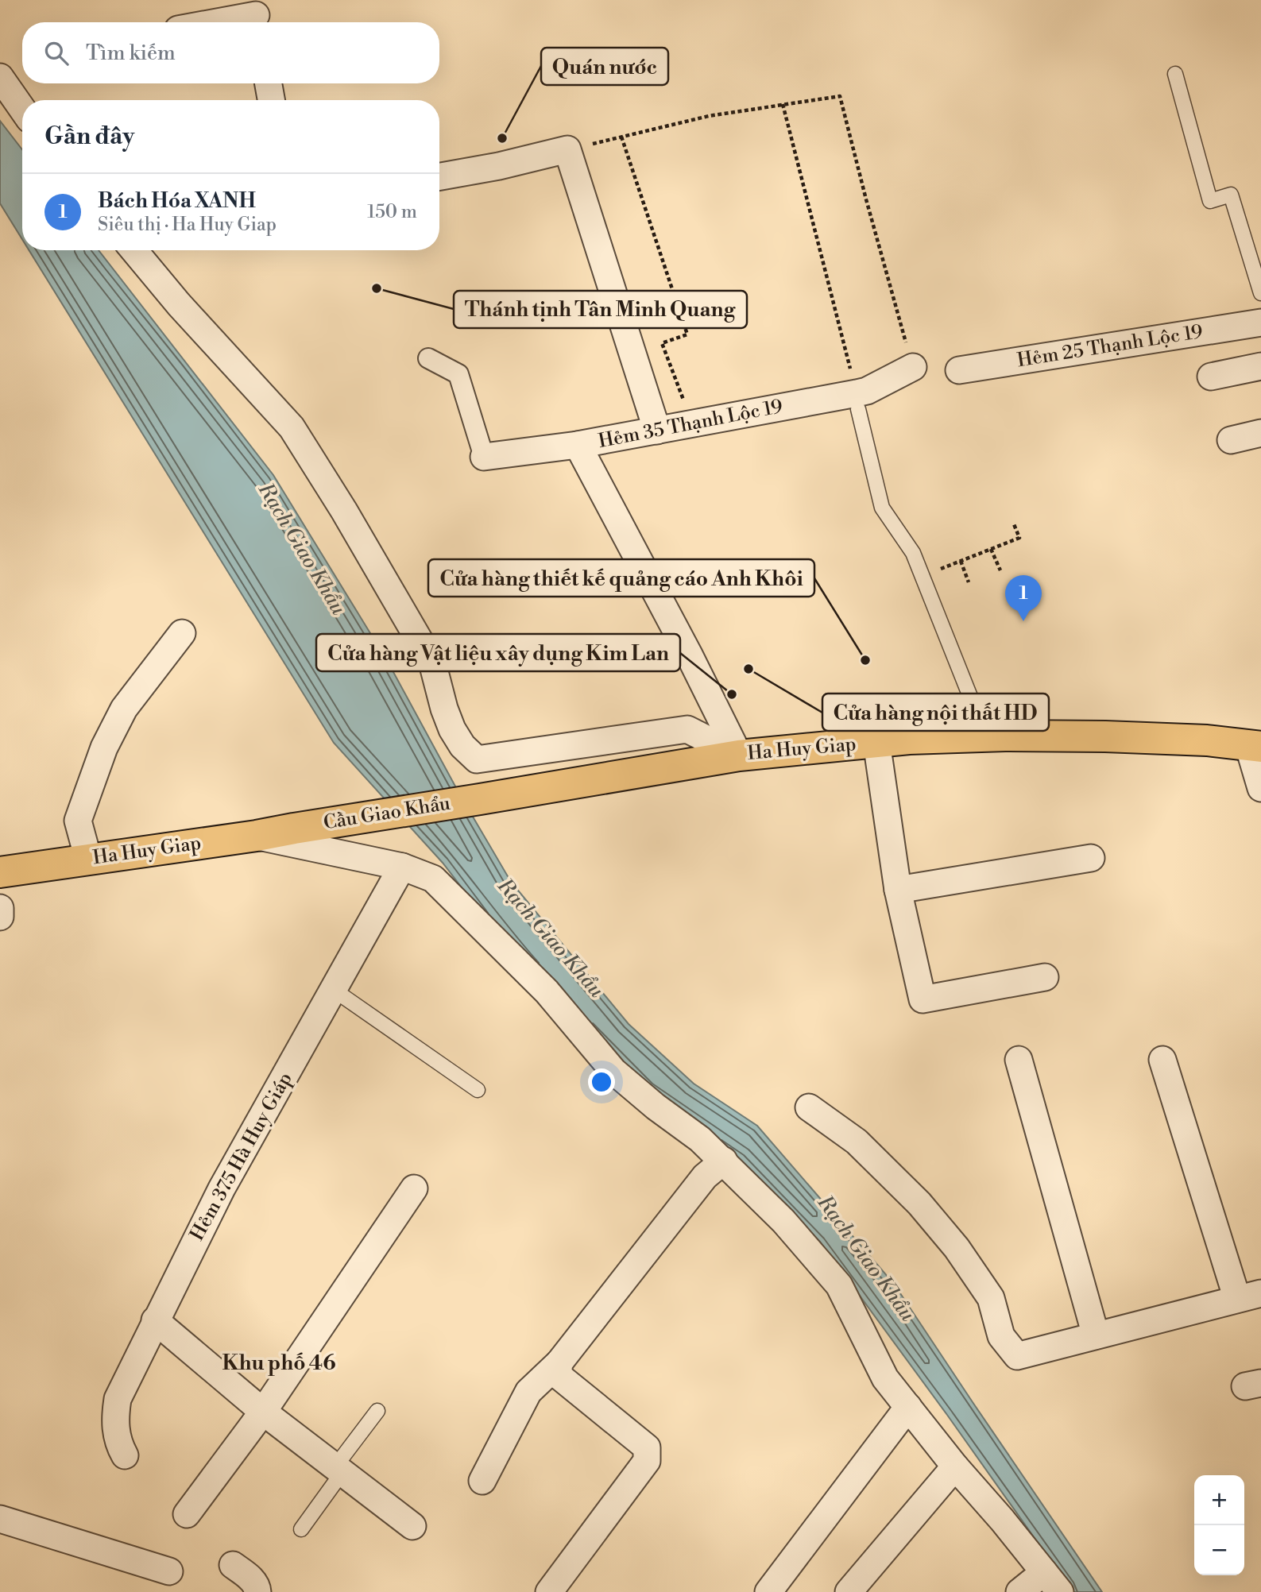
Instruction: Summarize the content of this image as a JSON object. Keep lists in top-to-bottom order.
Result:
{
  "streets": {
    "main road": ["Ha Huy Giap", "Cầu Giao Khẩu"],
    "street": ["Hẻm 25 Thạnh Lộc 19", "Hẻm 35 Thạnh Lộc 19", "Hẻm 375 Hà Huy Giáp"]
  },
  "crossings": [
    ["Hẻm 35 Thạnh Lộc 19", "Ha Huy Giap"],
    ["Ha Huy Giap", "Cầu Giao Khẩu"]
  ],
  "districts": ["Khu phố 46"],
  "water": ["Rạch Giao Khẩu"],
  "places": [
    "Quán nước",
    "Thánh tịnh Tân Minh Quang",
    "Cửa hàng thiết kế quảng cáo Anh Khôi",
    "Cửa hàng nội thất HD",
    "Cửa hàng Vật liệu xây dụng Kim Lan"
  ],
  "page": {
    "search": "Tìm kiếm",
    "heading": "Gần đây",
    "list": [
      {
        "mark": "1",
        "name": "Bách Hóa XANH",
        "note": "Siêu thị · Ha Huy Giap",
        "value": "150 m"
      }
    ],
    "pins": "1",
    "map_buttons": ["+", "−"]
  }
}
